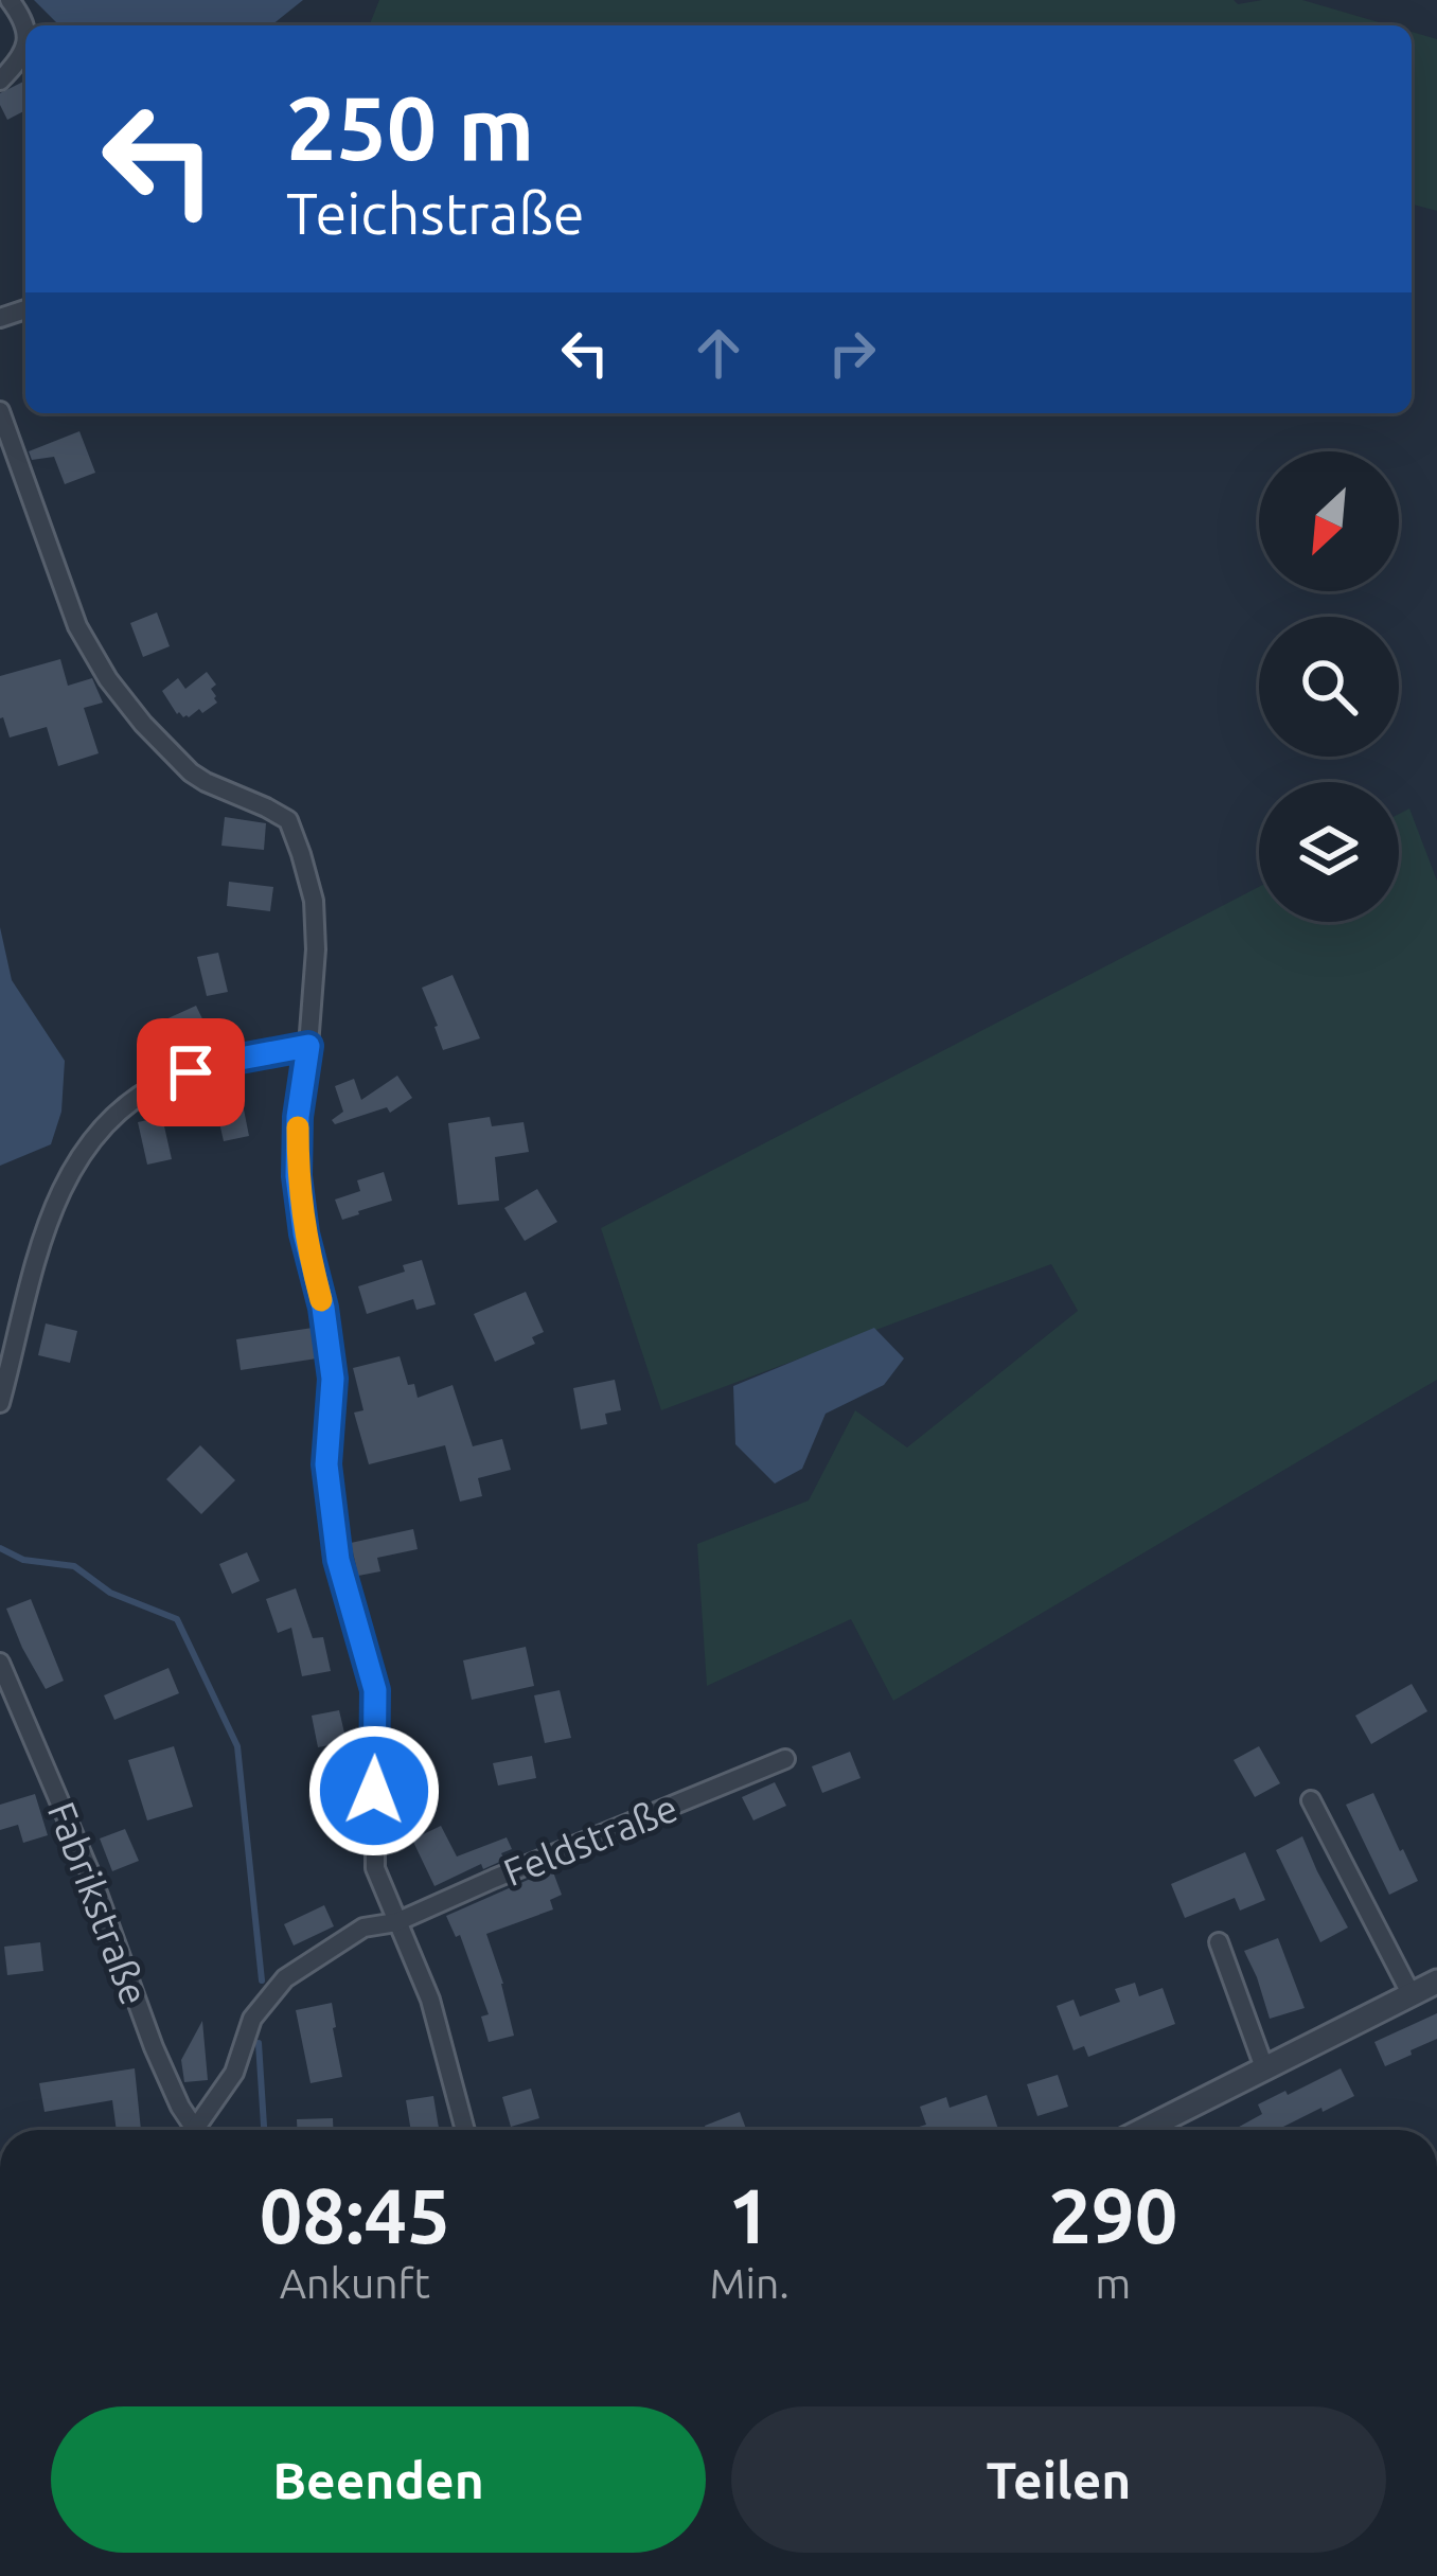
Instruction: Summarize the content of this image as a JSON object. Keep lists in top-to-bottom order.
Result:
{
  "streets": {
    "street": ["Feldstraße", "Fabrikstraße"]
  },
  "north": "bottom left",
  "page": {
    "turn": ["250 m", "Teichstraße"],
    "eta": [
      "08:45",
      "Ankunft",
      "1",
      "Min.",
      "290",
      "m"
    ],
    "buttons": ["Beenden", "Teilen"]
  }
}
